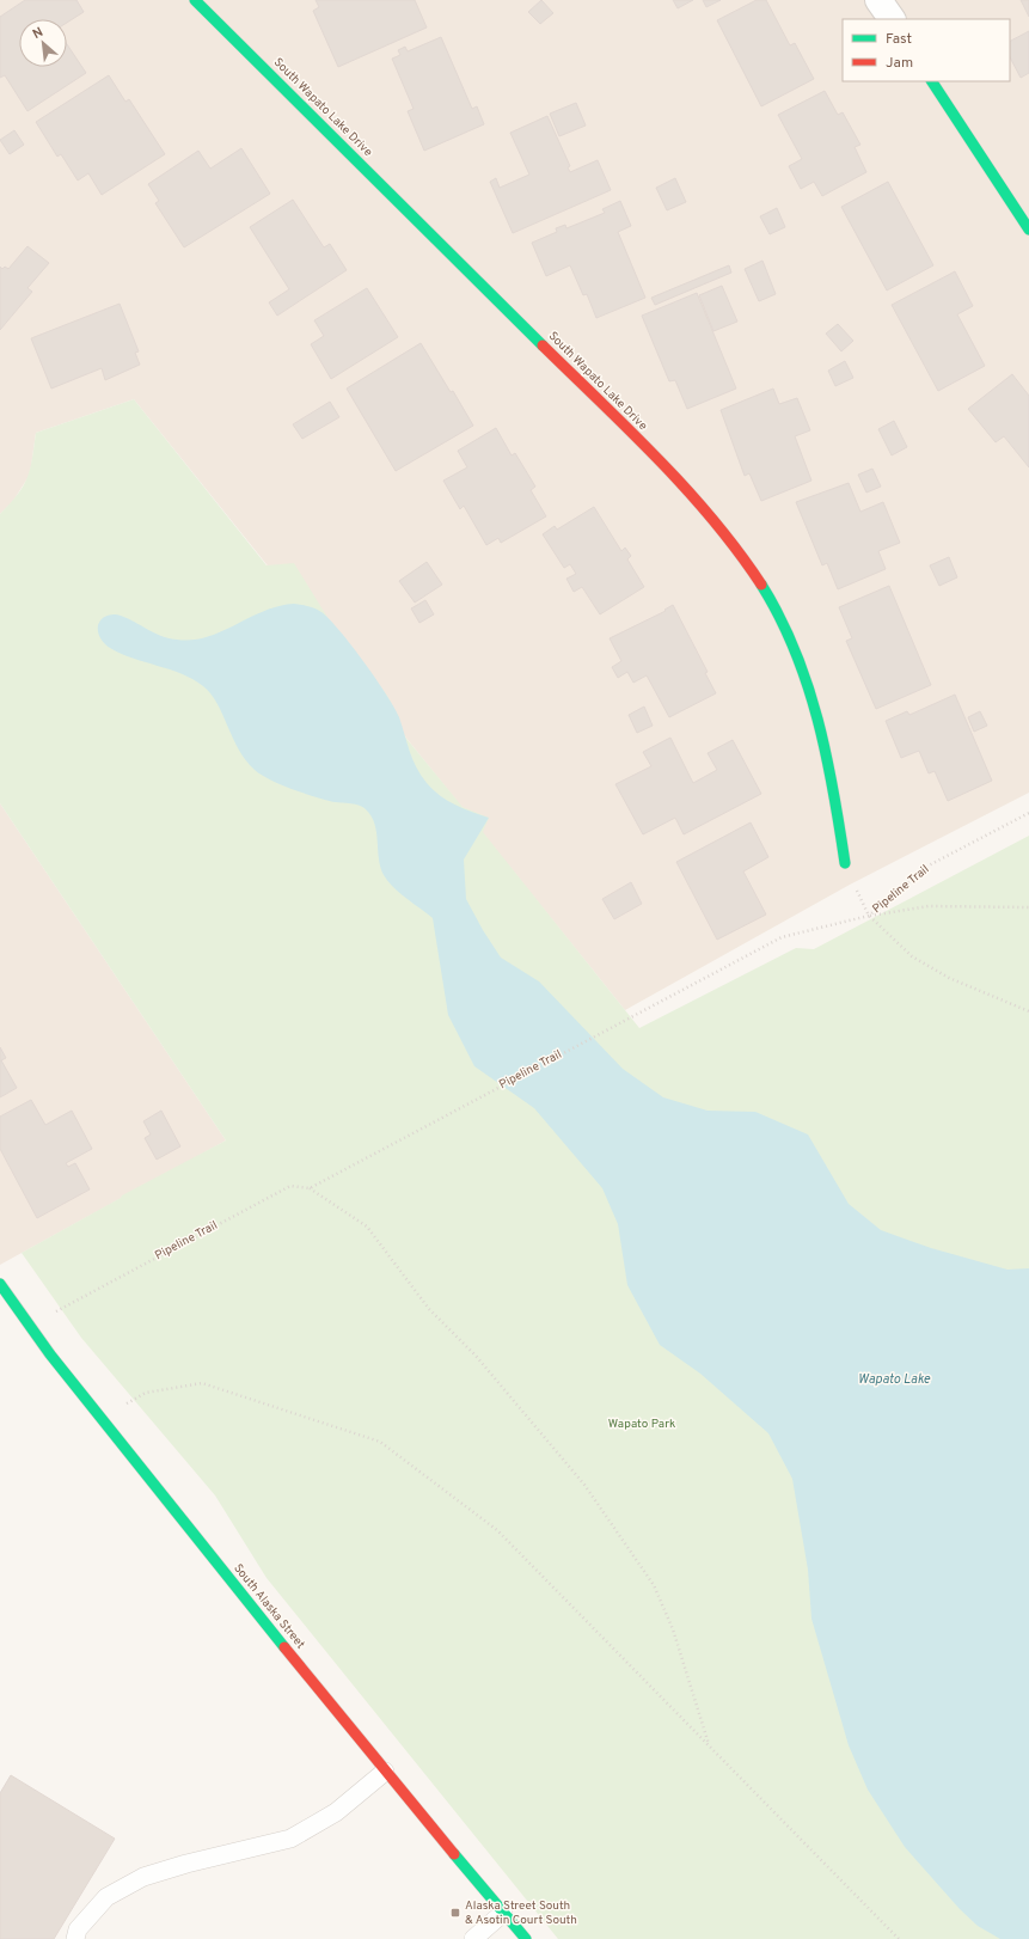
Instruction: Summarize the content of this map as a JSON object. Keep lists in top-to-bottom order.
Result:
{
  "streets": {
    "street": ["South Wapato Lake Drive", "South Alaska Street"],
    "path": ["Pipeline Trail"]
  },
  "crossings": [
    ["Pipeline Trail", "South Alaska Street"]
  ],
  "water": ["Wapato Lake"],
  "parks": ["Wapato Park"],
  "places": {
    "transit": ["Alaska Street South & Asotin Court South"]
  },
  "legend": ["Fast", "Jam"],
  "north": "top left"
}
